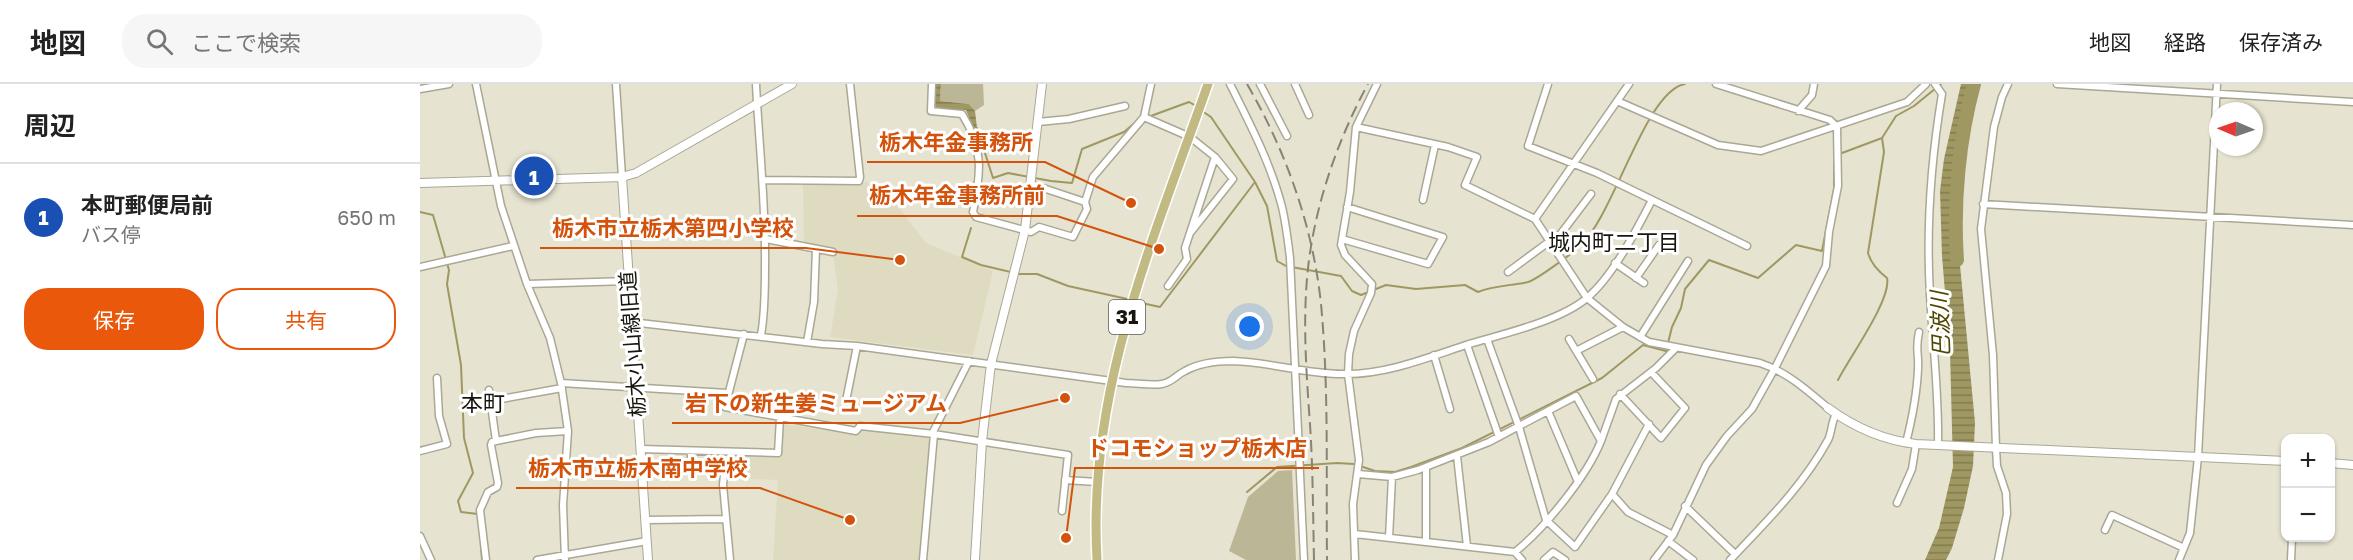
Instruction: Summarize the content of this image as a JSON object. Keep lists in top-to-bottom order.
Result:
{
  "streets": {
    "main road": ["31"],
    "street": ["栃木小山線旧道"]
  },
  "districts": ["城内町二丁目", "本町"],
  "water": ["巴波川"],
  "places": [
    "栃木年金事務所",
    "栃木年金事務所前",
    "栃木市立栃木第四小学校",
    "岩下の新生姜ミュージアム",
    "栃木市立栃木南中学校",
    "ドコモショップ栃木店"
  ],
  "north": "left",
  "page": {
    "header": "地図",
    "search": "ここで検索",
    "nav": ["地図", "経路", "保存済み"],
    "heading": "周辺",
    "pins": "1",
    "list": [
      {
        "mark": "1",
        "name": "本町郵便局前",
        "note": "バス停",
        "value": "650 m"
      }
    ],
    "buttons": ["保存", "共有"],
    "map_buttons": ["+", "−"]
  }
}
